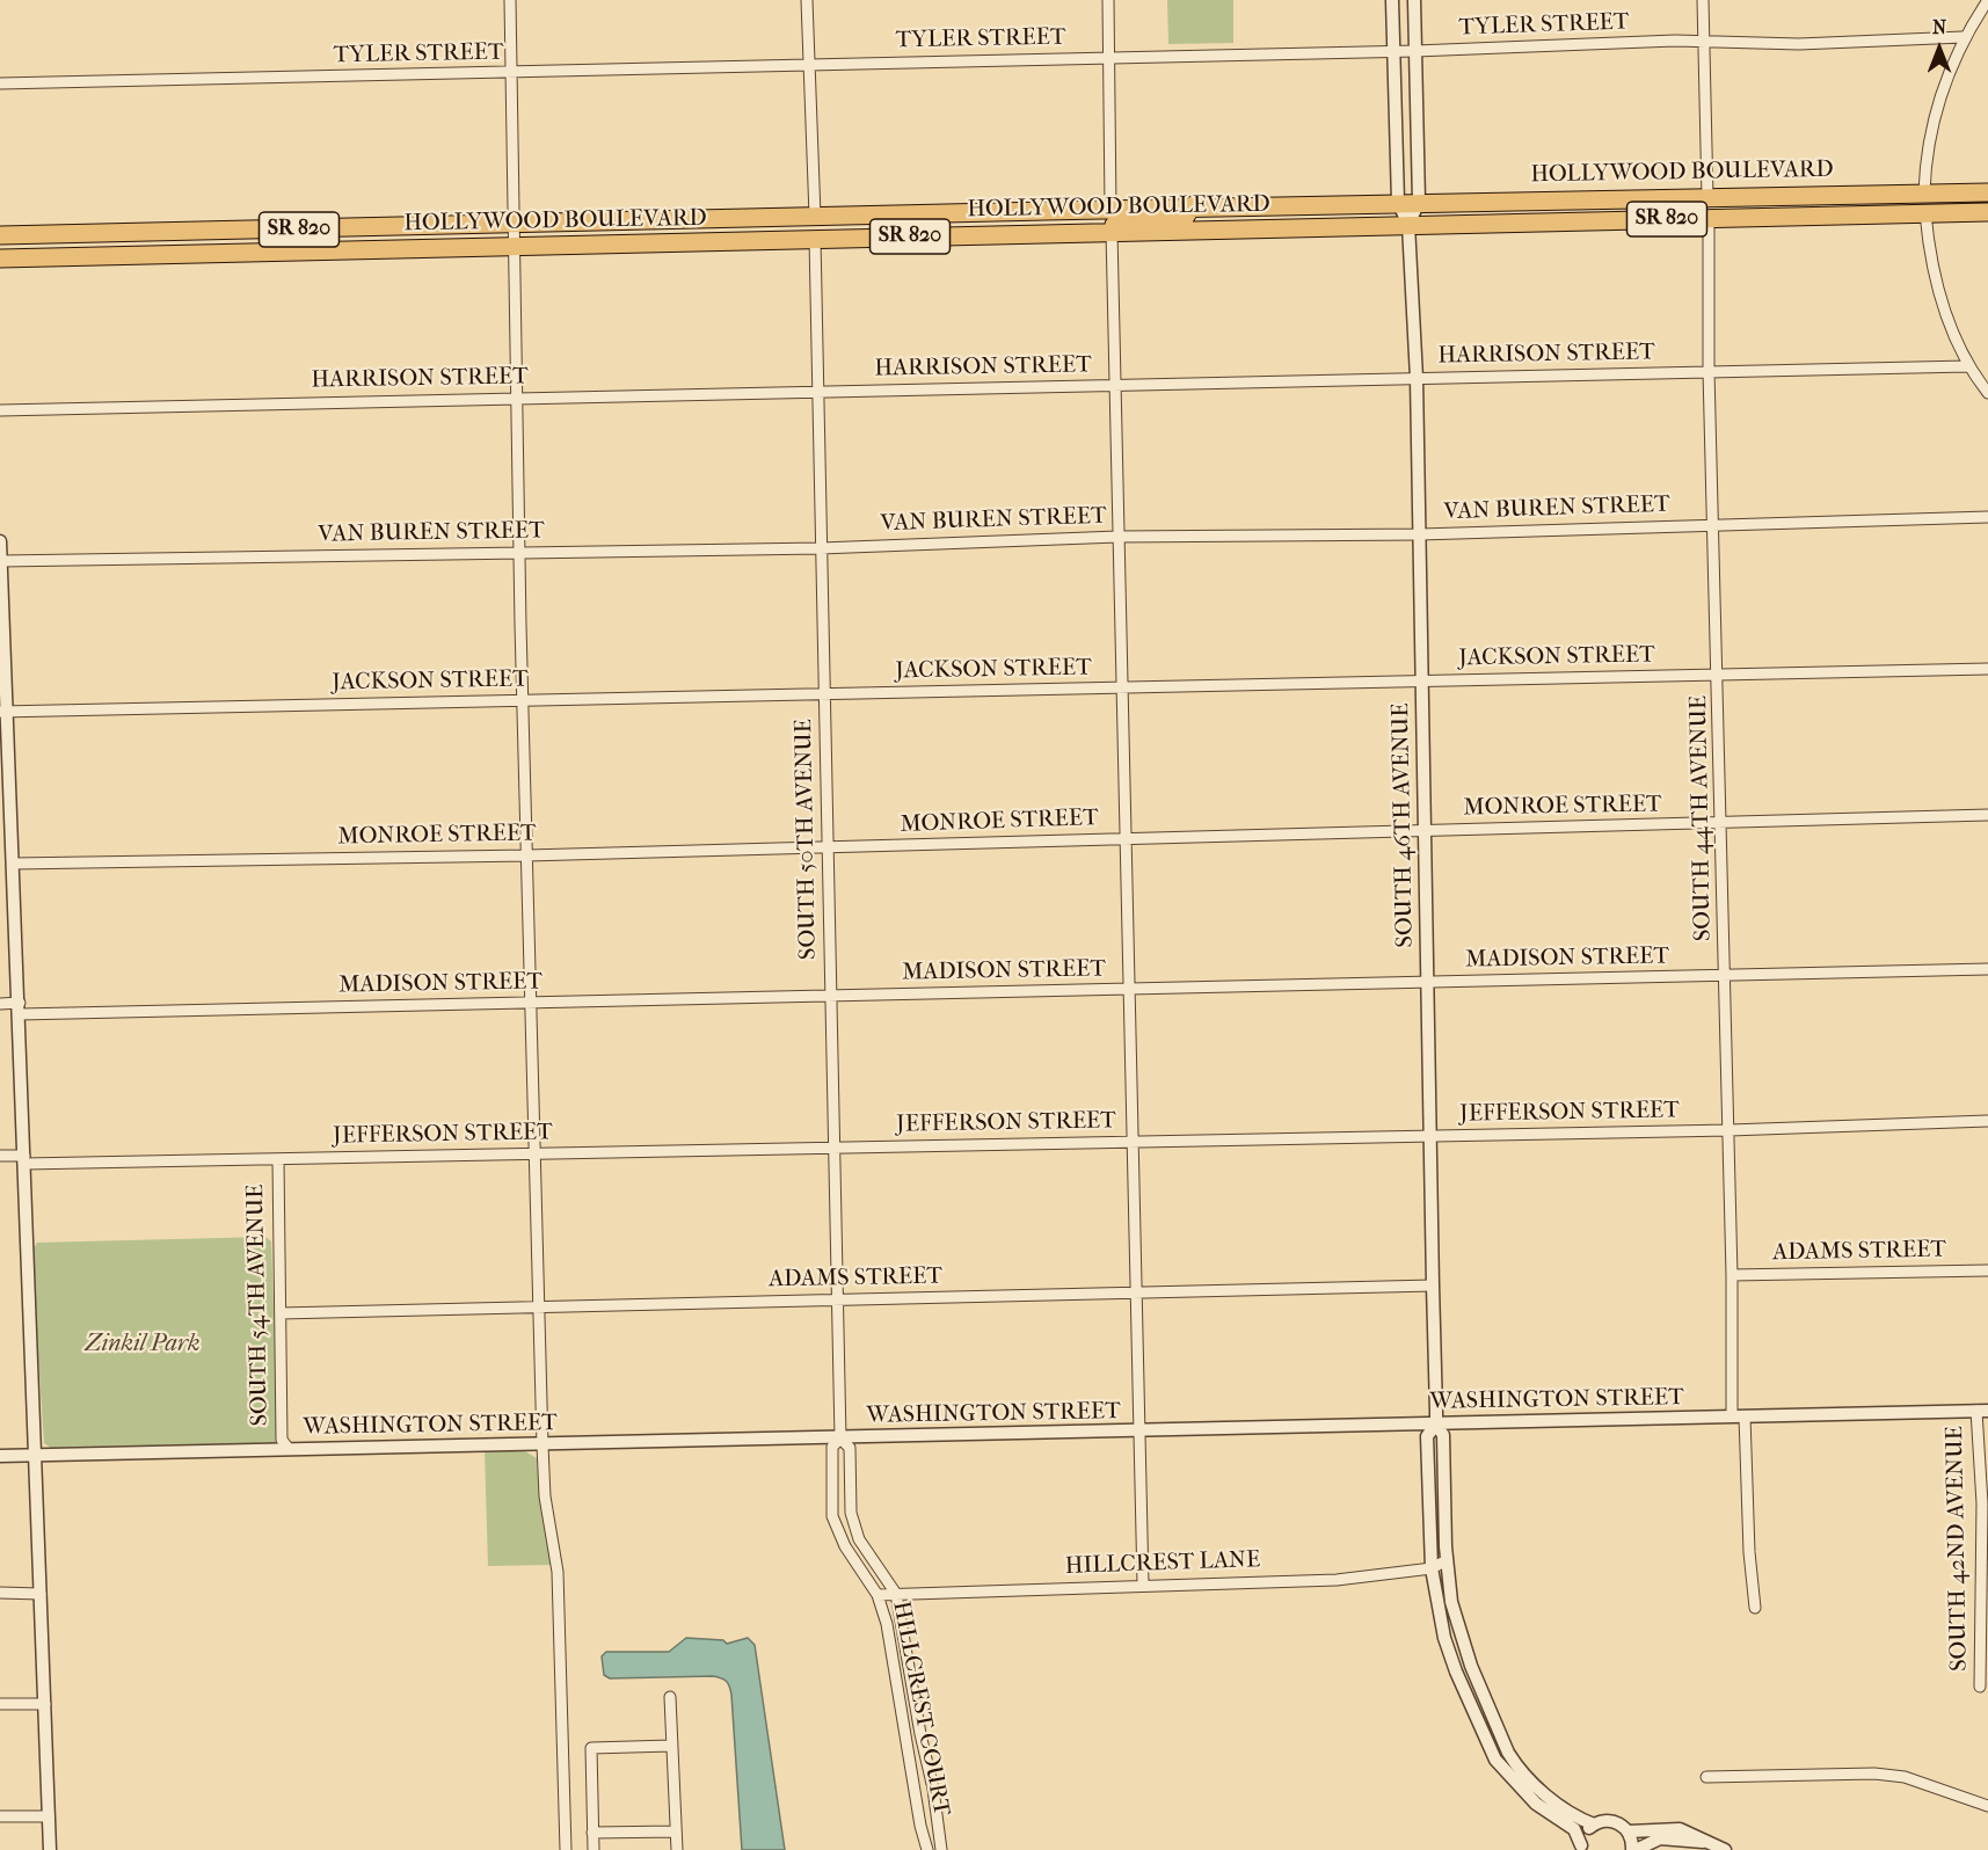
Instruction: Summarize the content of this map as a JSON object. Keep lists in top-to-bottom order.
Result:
{
  "streets": {
    "highway": ["HOLLYWOOD BOULEVARD", "SR 820"],
    "street": [
      "TYLER STREET",
      "HARRISON STREET",
      "VAN BUREN STREET",
      "JACKSON STREET",
      "MONROE STREET",
      "SOUTH 44TH AVENUE",
      "SOUTH 46TH AVENUE",
      "SOUTH 50TH AVENUE",
      "MADISON STREET",
      "JEFFERSON STREET",
      "ADAMS STREET",
      "SOUTH 54TH AVENUE",
      "WASHINGTON STREET",
      "SOUTH 42ND AVENUE",
      "HILLCREST LANE",
      "HILLCREST COURT"
    ]
  },
  "crossings": [
    ["HOLLYWOOD BOULEVARD", "SOUTH 44TH AVENUE"],
    ["HOLLYWOOD BOULEVARD", "SOUTH 46TH AVENUE"],
    ["HOLLYWOOD BOULEVARD", "SOUTH 50TH AVENUE"],
    ["HARRISON STREET", "SOUTH 44TH AVENUE"],
    ["HARRISON STREET", "SOUTH 46TH AVENUE"],
    ["HARRISON STREET", "SOUTH 50TH AVENUE"],
    ["VAN BUREN STREET", "SOUTH 44TH AVENUE"],
    ["VAN BUREN STREET", "SOUTH 46TH AVENUE"],
    ["VAN BUREN STREET", "SOUTH 50TH AVENUE"],
    ["JACKSON STREET", "SOUTH 44TH AVENUE"],
    ["JACKSON STREET", "SOUTH 46TH AVENUE"],
    ["JACKSON STREET", "SOUTH 50TH AVENUE"],
    ["MONROE STREET", "SOUTH 44TH AVENUE"],
    ["MONROE STREET", "SOUTH 46TH AVENUE"],
    ["MONROE STREET", "SOUTH 50TH AVENUE"],
    ["SOUTH 44TH AVENUE", "MADISON STREET"],
    ["SOUTH 44TH AVENUE", "JEFFERSON STREET"],
    ["SOUTH 44TH AVENUE", "ADAMS STREET"],
    ["SOUTH 44TH AVENUE", "WASHINGTON STREET"],
    ["SOUTH 46TH AVENUE", "MADISON STREET"],
    ["SOUTH 46TH AVENUE", "JEFFERSON STREET"],
    ["SOUTH 46TH AVENUE", "ADAMS STREET"],
    ["SOUTH 46TH AVENUE", "WASHINGTON STREET"],
    ["SOUTH 46TH AVENUE", "HILLCREST LANE"],
    ["SOUTH 50TH AVENUE", "MADISON STREET"],
    ["SOUTH 50TH AVENUE", "JEFFERSON STREET"],
    ["SOUTH 50TH AVENUE", "ADAMS STREET"],
    ["SOUTH 50TH AVENUE", "WASHINGTON STREET"],
    ["SOUTH 50TH AVENUE", "HILLCREST COURT"],
    ["JEFFERSON STREET", "SOUTH 54TH AVENUE"],
    ["ADAMS STREET", "SOUTH 54TH AVENUE"],
    ["SOUTH 54TH AVENUE", "WASHINGTON STREET"],
    ["WASHINGTON STREET", "SOUTH 42ND AVENUE"],
    ["WASHINGTON STREET", "HILLCREST COURT"],
    ["HILLCREST LANE", "HILLCREST COURT"]
  ],
  "parks": ["Zinkil Park"],
  "north": "top"
}
